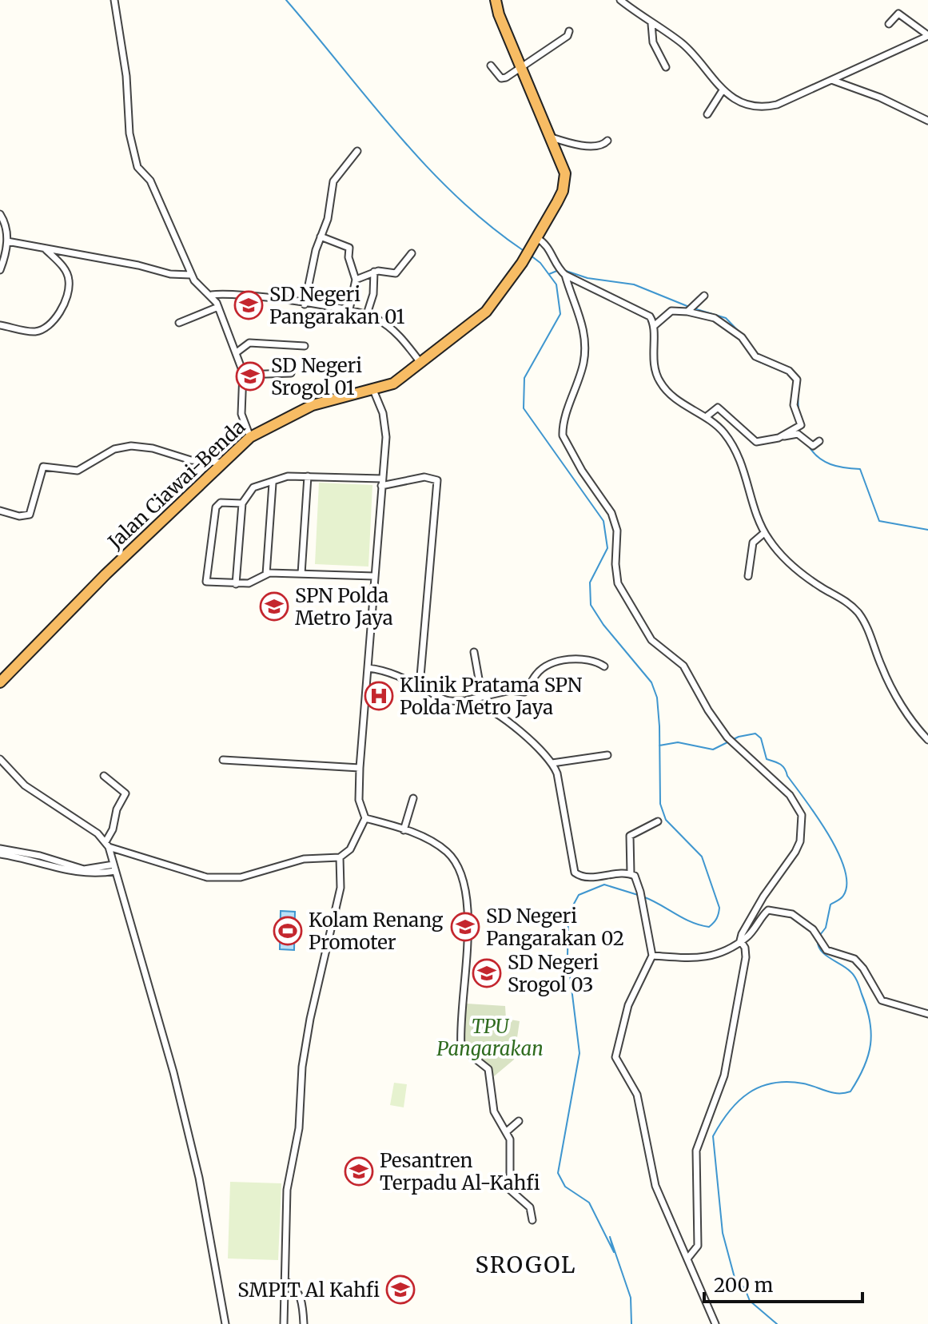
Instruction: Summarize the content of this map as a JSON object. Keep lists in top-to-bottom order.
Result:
{
  "streets": {
    "highway": ["Jalan Ciawai-Benda"]
  },
  "districts": ["SROGOL"],
  "parks": ["TPU Pangarakan"],
  "places": {
    "school or university": [
      "SD Negeri Pangarakan 01",
      "SD Negeri Srogol 01",
      "SPN Polda Metro Jaya",
      "SD Negeri Pangarakan 02",
      "SD Negeri Srogol 03",
      "Pesantren Terpadu Al-Kahfi",
      "SMPIT Al Kahfi"
    ],
    "hospital": ["Klinik Pratama SPN Polda Metro Jaya"],
    "sports": ["Kolam Renang Promoter"]
  },
  "scale_bar": "200 m"
}
